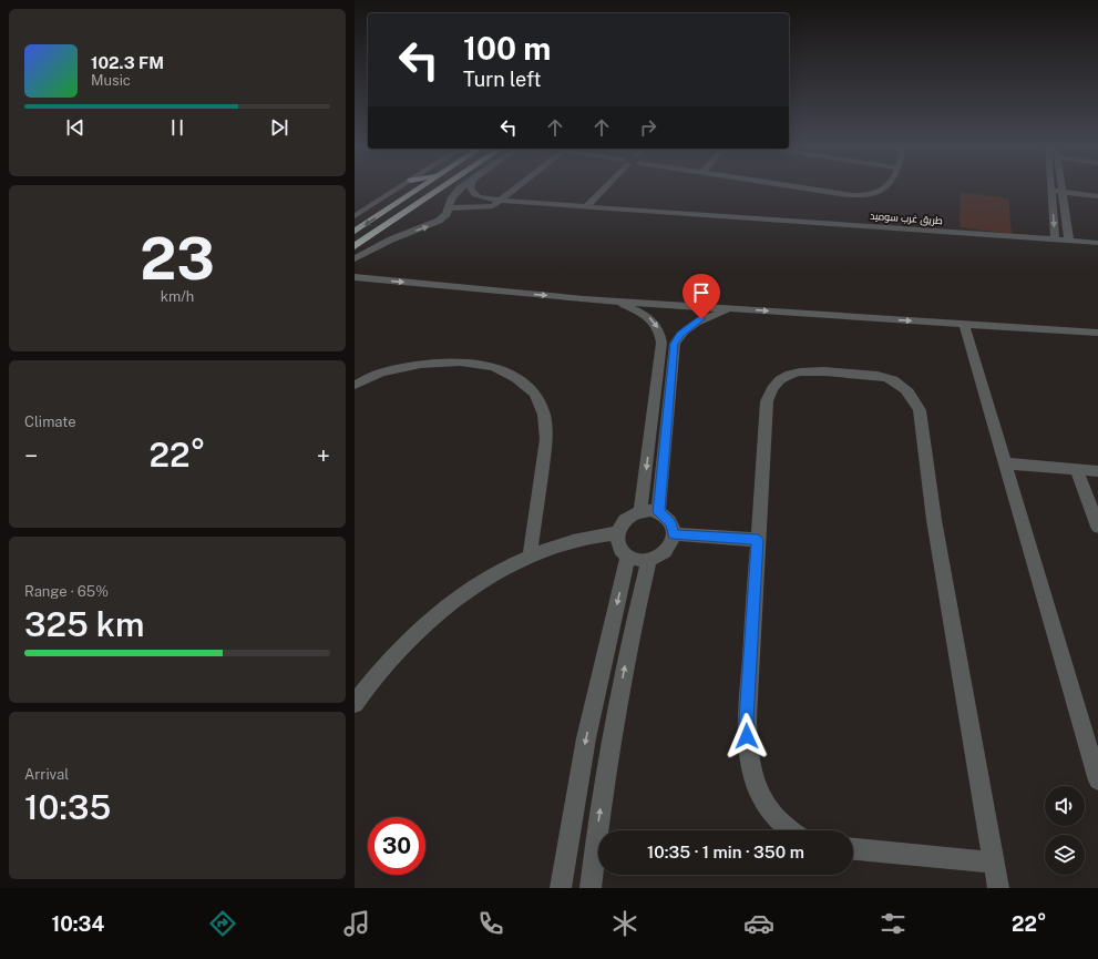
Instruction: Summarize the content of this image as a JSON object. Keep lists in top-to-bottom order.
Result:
{
  "streets": {
    "street": ["طريق غرب سوميد"]
  },
  "page": {
    "turn": ["100 m", "Turn left"],
    "song": ["102.3 FM", "Music"],
    "tile": [
      ["23", "km/h"],
      "Climate",
      ["Range · 65%", "325 km"],
      ["Arrival", "10:35"]
    ],
    "heat": ["−", "22°", "+"],
    "limit": "30",
    "trip": "10:35 · 1 min · 350 m",
    "tabs": ["10:34", "22°"]
  }
}
